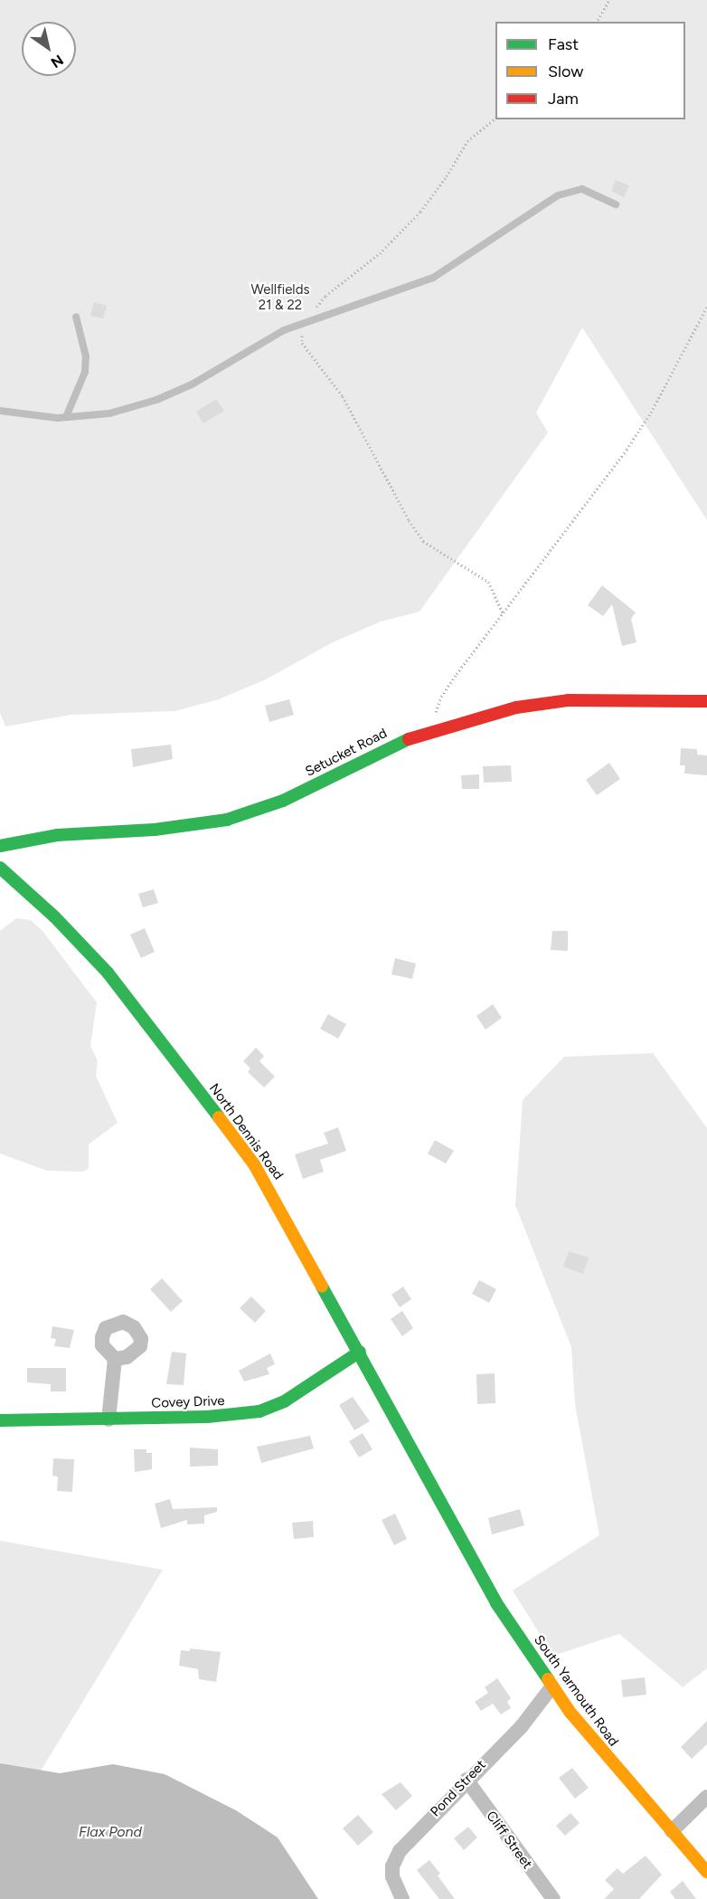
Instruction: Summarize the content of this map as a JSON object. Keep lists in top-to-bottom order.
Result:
{
  "streets": {
    "main road": [
      "Setucket Road",
      "North Dennis Road",
      "Covey Drive",
      "South Yarmouth Road"
    ],
    "street": ["Pond Street", "Cliff Street"]
  },
  "crossings": [
    ["North Dennis Road", "Covey Drive"],
    ["North Dennis Road", "South Yarmouth Road"],
    ["South Yarmouth Road", "Pond Street"],
    ["Pond Street", "Cliff Street"]
  ],
  "water": ["Flax Pond"],
  "parks": ["Wellfields 21 & 22"],
  "legend": ["Fast", "Slow", "Jam"],
  "north": "bottom right"
}
